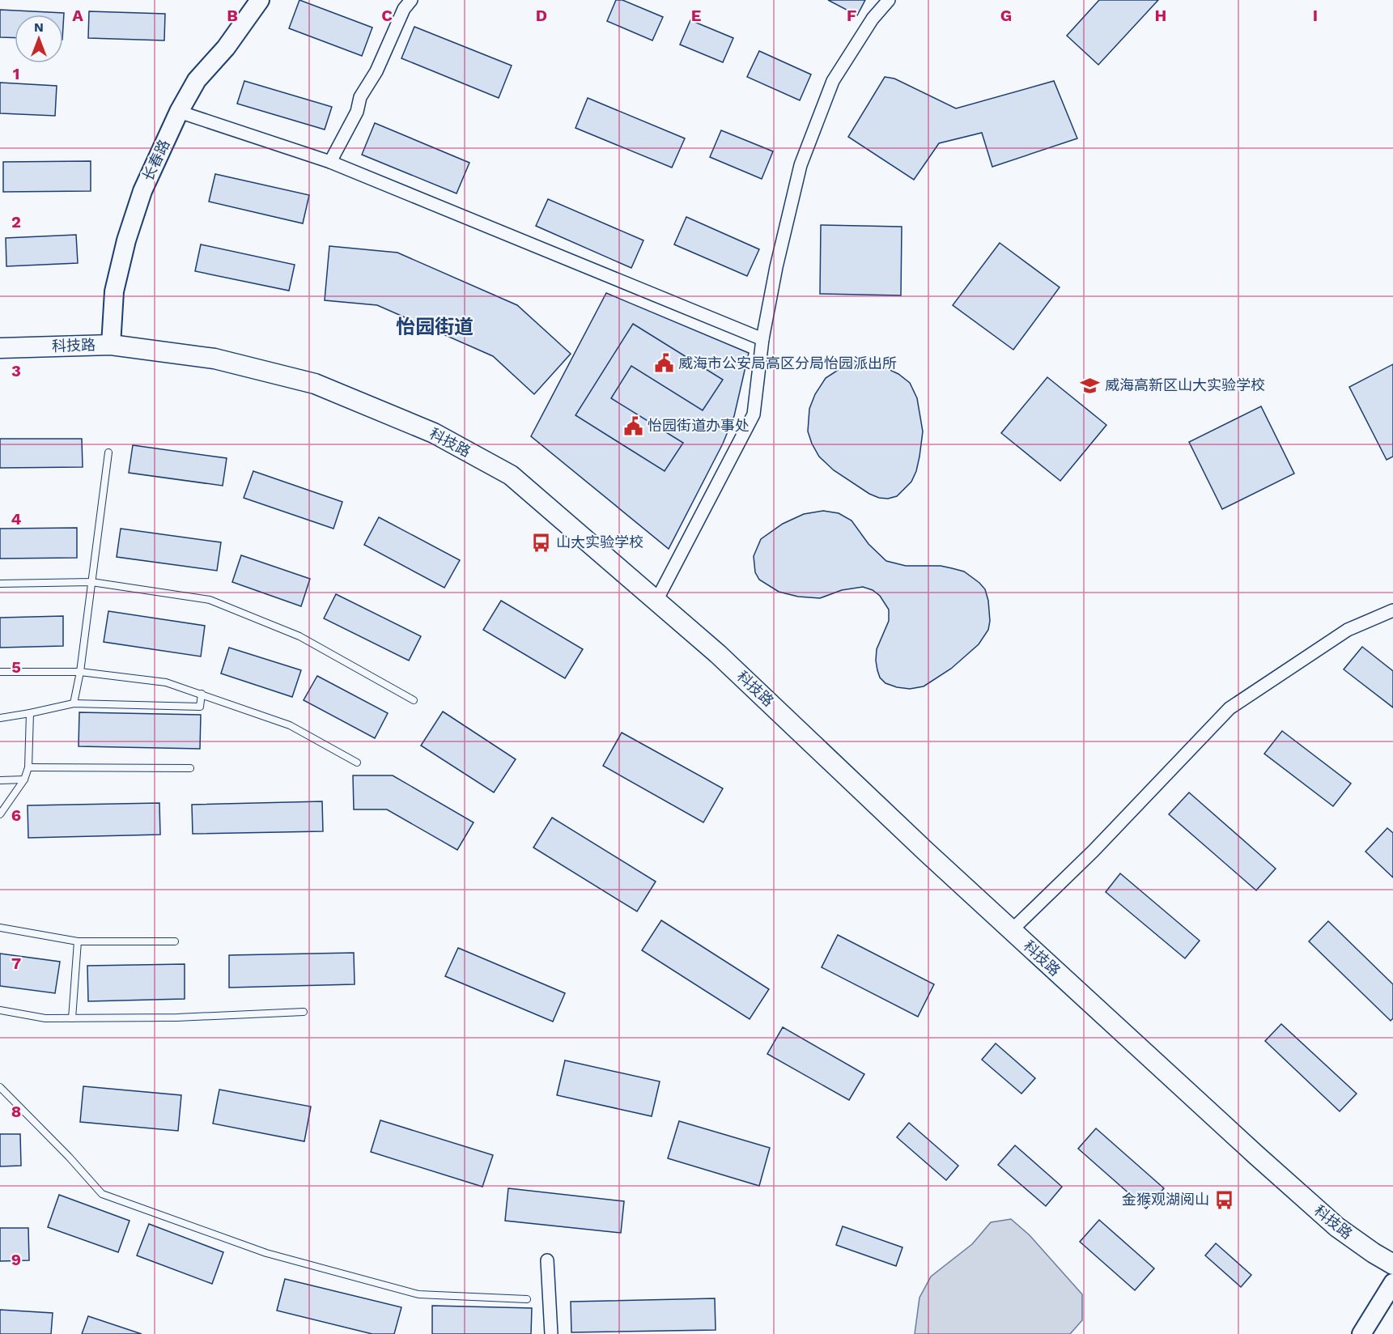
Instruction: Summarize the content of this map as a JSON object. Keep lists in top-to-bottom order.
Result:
{
  "streets": {
    "main road": ["科技路"],
    "street": ["长春路"]
  },
  "crossings": [
    ["长春路", "科技路"]
  ],
  "districts": ["怡园街道"],
  "places": {
    "public building": ["威海市公安局高区分局怡园派出所", "怡园街道办事处"],
    "school or university": ["威海高新区山大实验学校"],
    "bus stop": ["山大实验学校", "金猴观湖阅山"]
  },
  "north": "top",
  "grid": {
    "columns": [
      "A",
      "B",
      "C",
      "D",
      "E",
      "F",
      "G",
      "H",
      "I"
    ],
    "rows": [
      "1",
      "2",
      "3",
      "4",
      "5",
      "6",
      "7",
      "8",
      "9"
    ]
  }
}
